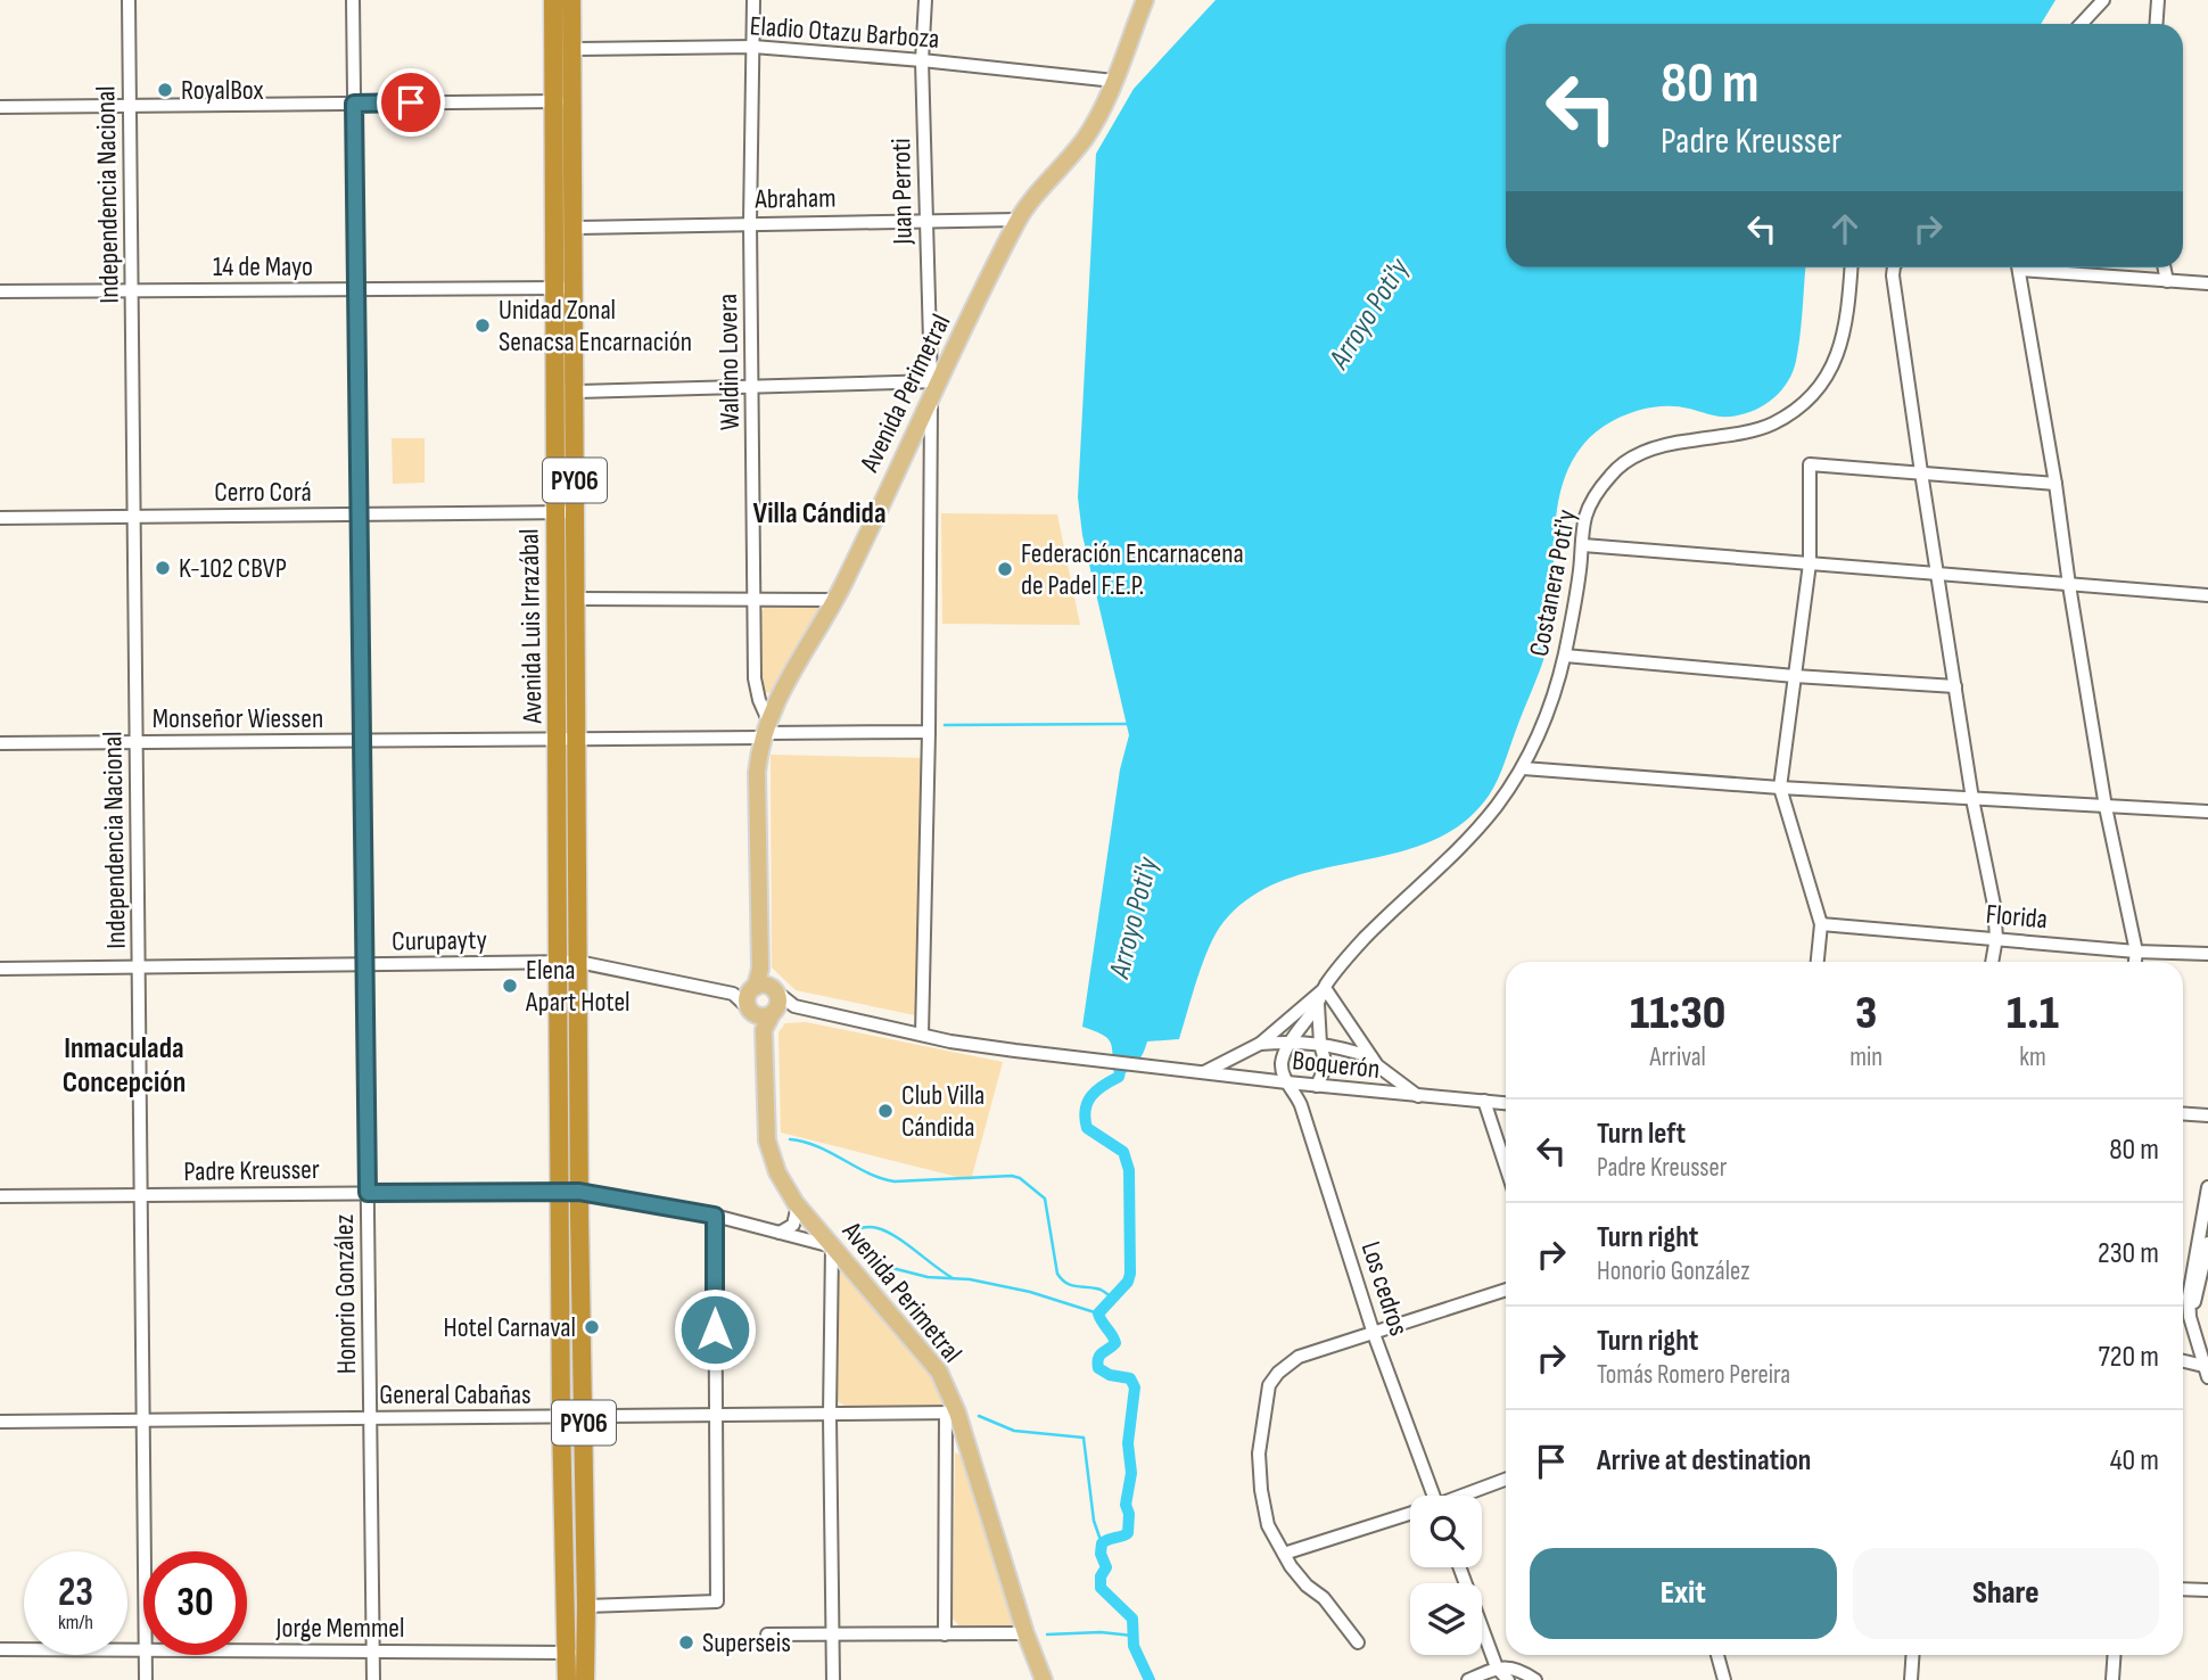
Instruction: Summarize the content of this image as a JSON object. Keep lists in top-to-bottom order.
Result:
{
  "streets": {
    "highway": ["PY06", "Avenida Luis Irrazábal"],
    "main road": ["Avenida Perimetral"],
    "street": [
      "Eladio Otazu Barboza",
      "Juan Perroti",
      "Independencia Nacional",
      "Abraham",
      "14 de Mayo",
      "Waldino Lovera",
      "Cerro Corá",
      "Costanera Poti'y",
      "Monseñor Wiessen",
      "Florida",
      "Curupayty",
      "Boquerón",
      "Padre Kreusser",
      "Los cedros",
      "Honorio González",
      "General Cabañas",
      "Jorge Memmel"
    ]
  },
  "crossings": [
    ["Eladio Otazu Barboza", "Juan Perroti"],
    ["Eladio Otazu Barboza", "Waldino Lovera"],
    ["Eladio Otazu Barboza", "Avenida Perimetral"],
    ["Eladio Otazu Barboza", "PY06"],
    ["Juan Perroti", "Abraham"],
    ["Juan Perroti", "Avenida Perimetral"],
    ["Juan Perroti", "Monseñor Wiessen"],
    ["Juan Perroti", "Boquerón"],
    ["Independencia Nacional", "14 de Mayo"],
    ["Independencia Nacional", "Cerro Corá"],
    ["Independencia Nacional", "Monseñor Wiessen"],
    ["Independencia Nacional", "Curupayty"],
    ["Independencia Nacional", "Padre Kreusser"],
    ["Independencia Nacional", "General Cabañas"],
    ["Abraham", "Waldino Lovera"],
    ["Abraham", "Avenida Perimetral"],
    ["Abraham", "PY06"],
    ["14 de Mayo", "PY06"],
    ["14 de Mayo", "Avenida Luis Irrazábal"],
    ["14 de Mayo", "Honorio González"],
    ["Waldino Lovera", "Avenida Perimetral"],
    ["Waldino Lovera", "Monseñor Wiessen"],
    ["Avenida Perimetral", "Monseñor Wiessen"],
    ["Avenida Perimetral", "Curupayty"],
    ["Avenida Perimetral", "Padre Kreusser"],
    ["Avenida Perimetral", "General Cabañas"],
    ["PY06", "Cerro Corá"],
    ["PY06", "Avenida Luis Irrazábal"],
    ["PY06", "Monseñor Wiessen"],
    ["PY06", "Curupayty"],
    ["PY06", "Padre Kreusser"],
    ["PY06", "General Cabañas"],
    ["PY06", "Jorge Memmel"],
    ["Cerro Corá", "Avenida Luis Irrazábal"],
    ["Cerro Corá", "Honorio González"],
    ["Avenida Luis Irrazábal", "Monseñor Wiessen"],
    ["Avenida Luis Irrazábal", "Curupayty"],
    ["Monseñor Wiessen", "Honorio González"],
    ["Curupayty", "Honorio González"],
    ["Boquerón", "Los cedros"],
    ["Padre Kreusser", "Honorio González"],
    ["Honorio González", "General Cabañas"],
    ["Honorio González", "Jorge Memmel"]
  ],
  "districts": ["Villa Cándida", "Inmaculada Concepción"],
  "water": ["Arroyo Poti'y"],
  "places": [
    "RoyalBox",
    "Unidad Zonal Senacsa Encarnación",
    "K-102 CBVP",
    "Federación Encarnacena de Padel F.E.P.",
    "Elena Apart Hotel",
    "Club Villa Cándida",
    "Hotel Carnaval",
    "Superseis"
  ],
  "page": {
    "turn": ["80 m", "Padre Kreusser"],
    "eta": [
      "11:30",
      "Arrival",
      "3",
      "min",
      "1.1",
      "km"
    ],
    "list": [
      {
        "name": "Turn left",
        "note": "Padre Kreusser",
        "value": "80 m"
      },
      {
        "name": "Turn right",
        "note": "Honorio González",
        "value": "230 m"
      },
      {
        "name": "Turn right",
        "note": "Tomás Romero Pereira",
        "value": "720 m"
      },
      {
        "name": "Arrive at destination",
        "value": "40 m"
      }
    ],
    "buttons": ["Exit", "Share"],
    "speed": "23 km/h",
    "limit": "30"
  }
}
